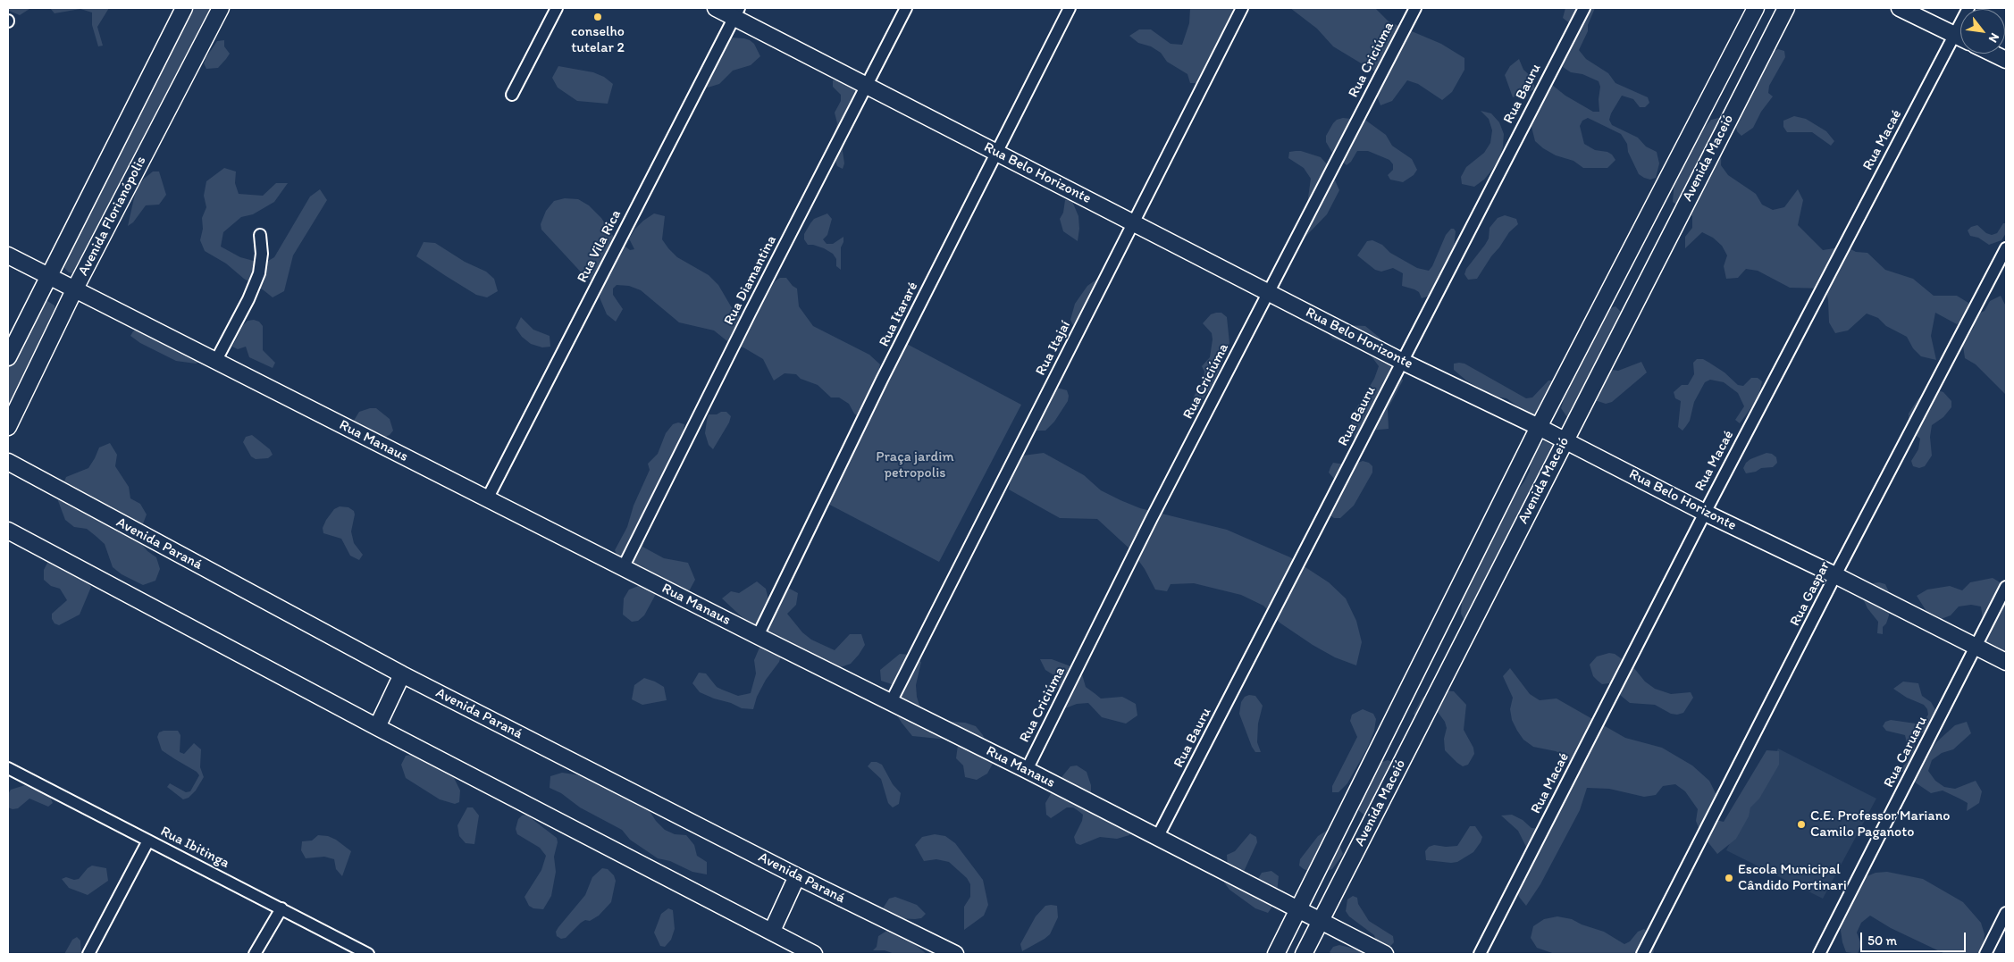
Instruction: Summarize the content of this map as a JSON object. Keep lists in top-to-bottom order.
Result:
{
  "streets": {
    "street": [
      "Rua Criciúma",
      "Rua Bauru",
      "Rua Macaé",
      "Avenida Maceió",
      "Rua Belo Horizonte",
      "Avenida Florianópolis",
      "Rua Vila Rica",
      "Rua Diamantina",
      "Rua Itararé",
      "Rua Itajaí",
      "Rua Manaus",
      "Avenida Paraná",
      "Rua Gaspar",
      "Rua Caruaru",
      "Rua Ibitinga"
    ]
  },
  "crossings": [
    ["Rua Criciúma", "Rua Belo Horizonte"],
    ["Rua Criciúma", "Rua Manaus"],
    ["Rua Bauru", "Rua Belo Horizonte"],
    ["Rua Bauru", "Rua Manaus"],
    ["Rua Macaé", "Rua Belo Horizonte"],
    ["Avenida Maceió", "Rua Belo Horizonte"],
    ["Avenida Maceió", "Rua Manaus"],
    ["Rua Belo Horizonte", "Rua Vila Rica"],
    ["Rua Belo Horizonte", "Rua Diamantina"],
    ["Rua Belo Horizonte", "Rua Itararé"],
    ["Rua Belo Horizonte", "Rua Itajaí"],
    ["Rua Belo Horizonte", "Rua Gaspar"],
    ["Rua Belo Horizonte", "Rua Caruaru"],
    ["Avenida Florianópolis", "Rua Manaus"],
    ["Rua Vila Rica", "Rua Manaus"],
    ["Rua Diamantina", "Rua Manaus"],
    ["Rua Itararé", "Rua Manaus"],
    ["Rua Itajaí", "Rua Manaus"]
  ],
  "parks": ["Praça jardim petropolis"],
  "places": ["conselho tutelar 2", "C.E. Professor Mariano Camilo Paganoto", "Escola Municipal Cândido Portinari"],
  "scale_bar": "50 m",
  "north": "bottom right"
}
